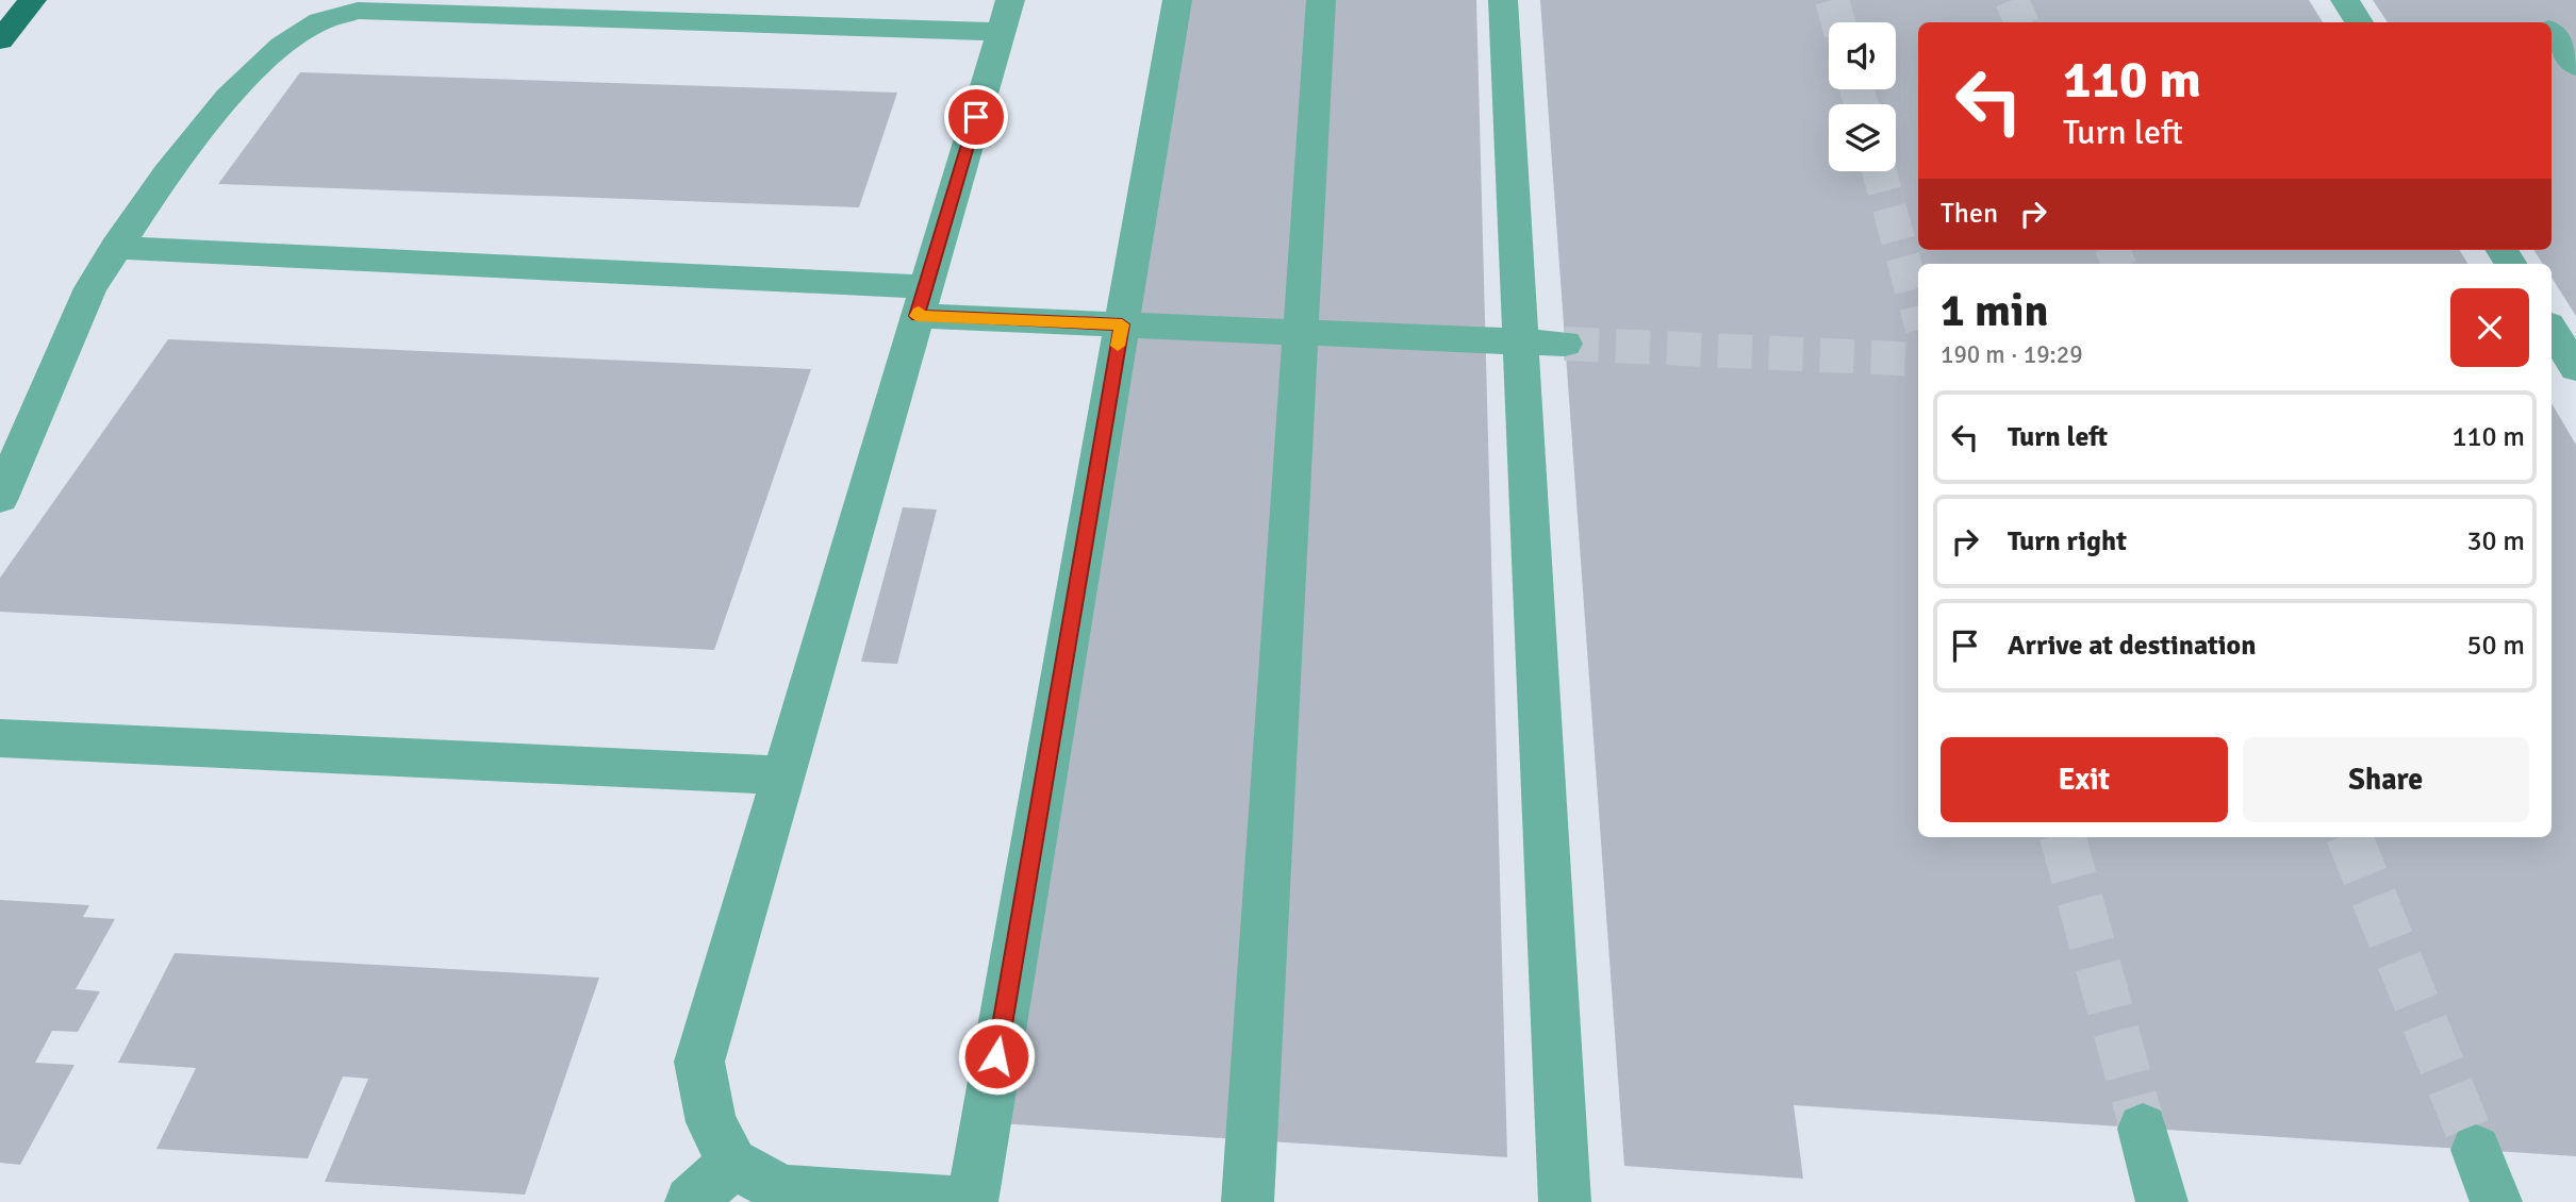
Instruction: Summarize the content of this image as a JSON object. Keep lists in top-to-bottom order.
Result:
{
  "page": {
    "turn": ["110 m", "Turn left"],
    "then": "Then",
    "heading": ["1 min", "190 m · 19:29"],
    "list": [
      {
        "name": "Turn left",
        "value": "110 m"
      },
      {
        "name": "Turn right",
        "value": "30 m"
      },
      {
        "name": "Arrive at destination",
        "value": "50 m"
      }
    ],
    "buttons": ["Exit", "Share"]
  }
}
